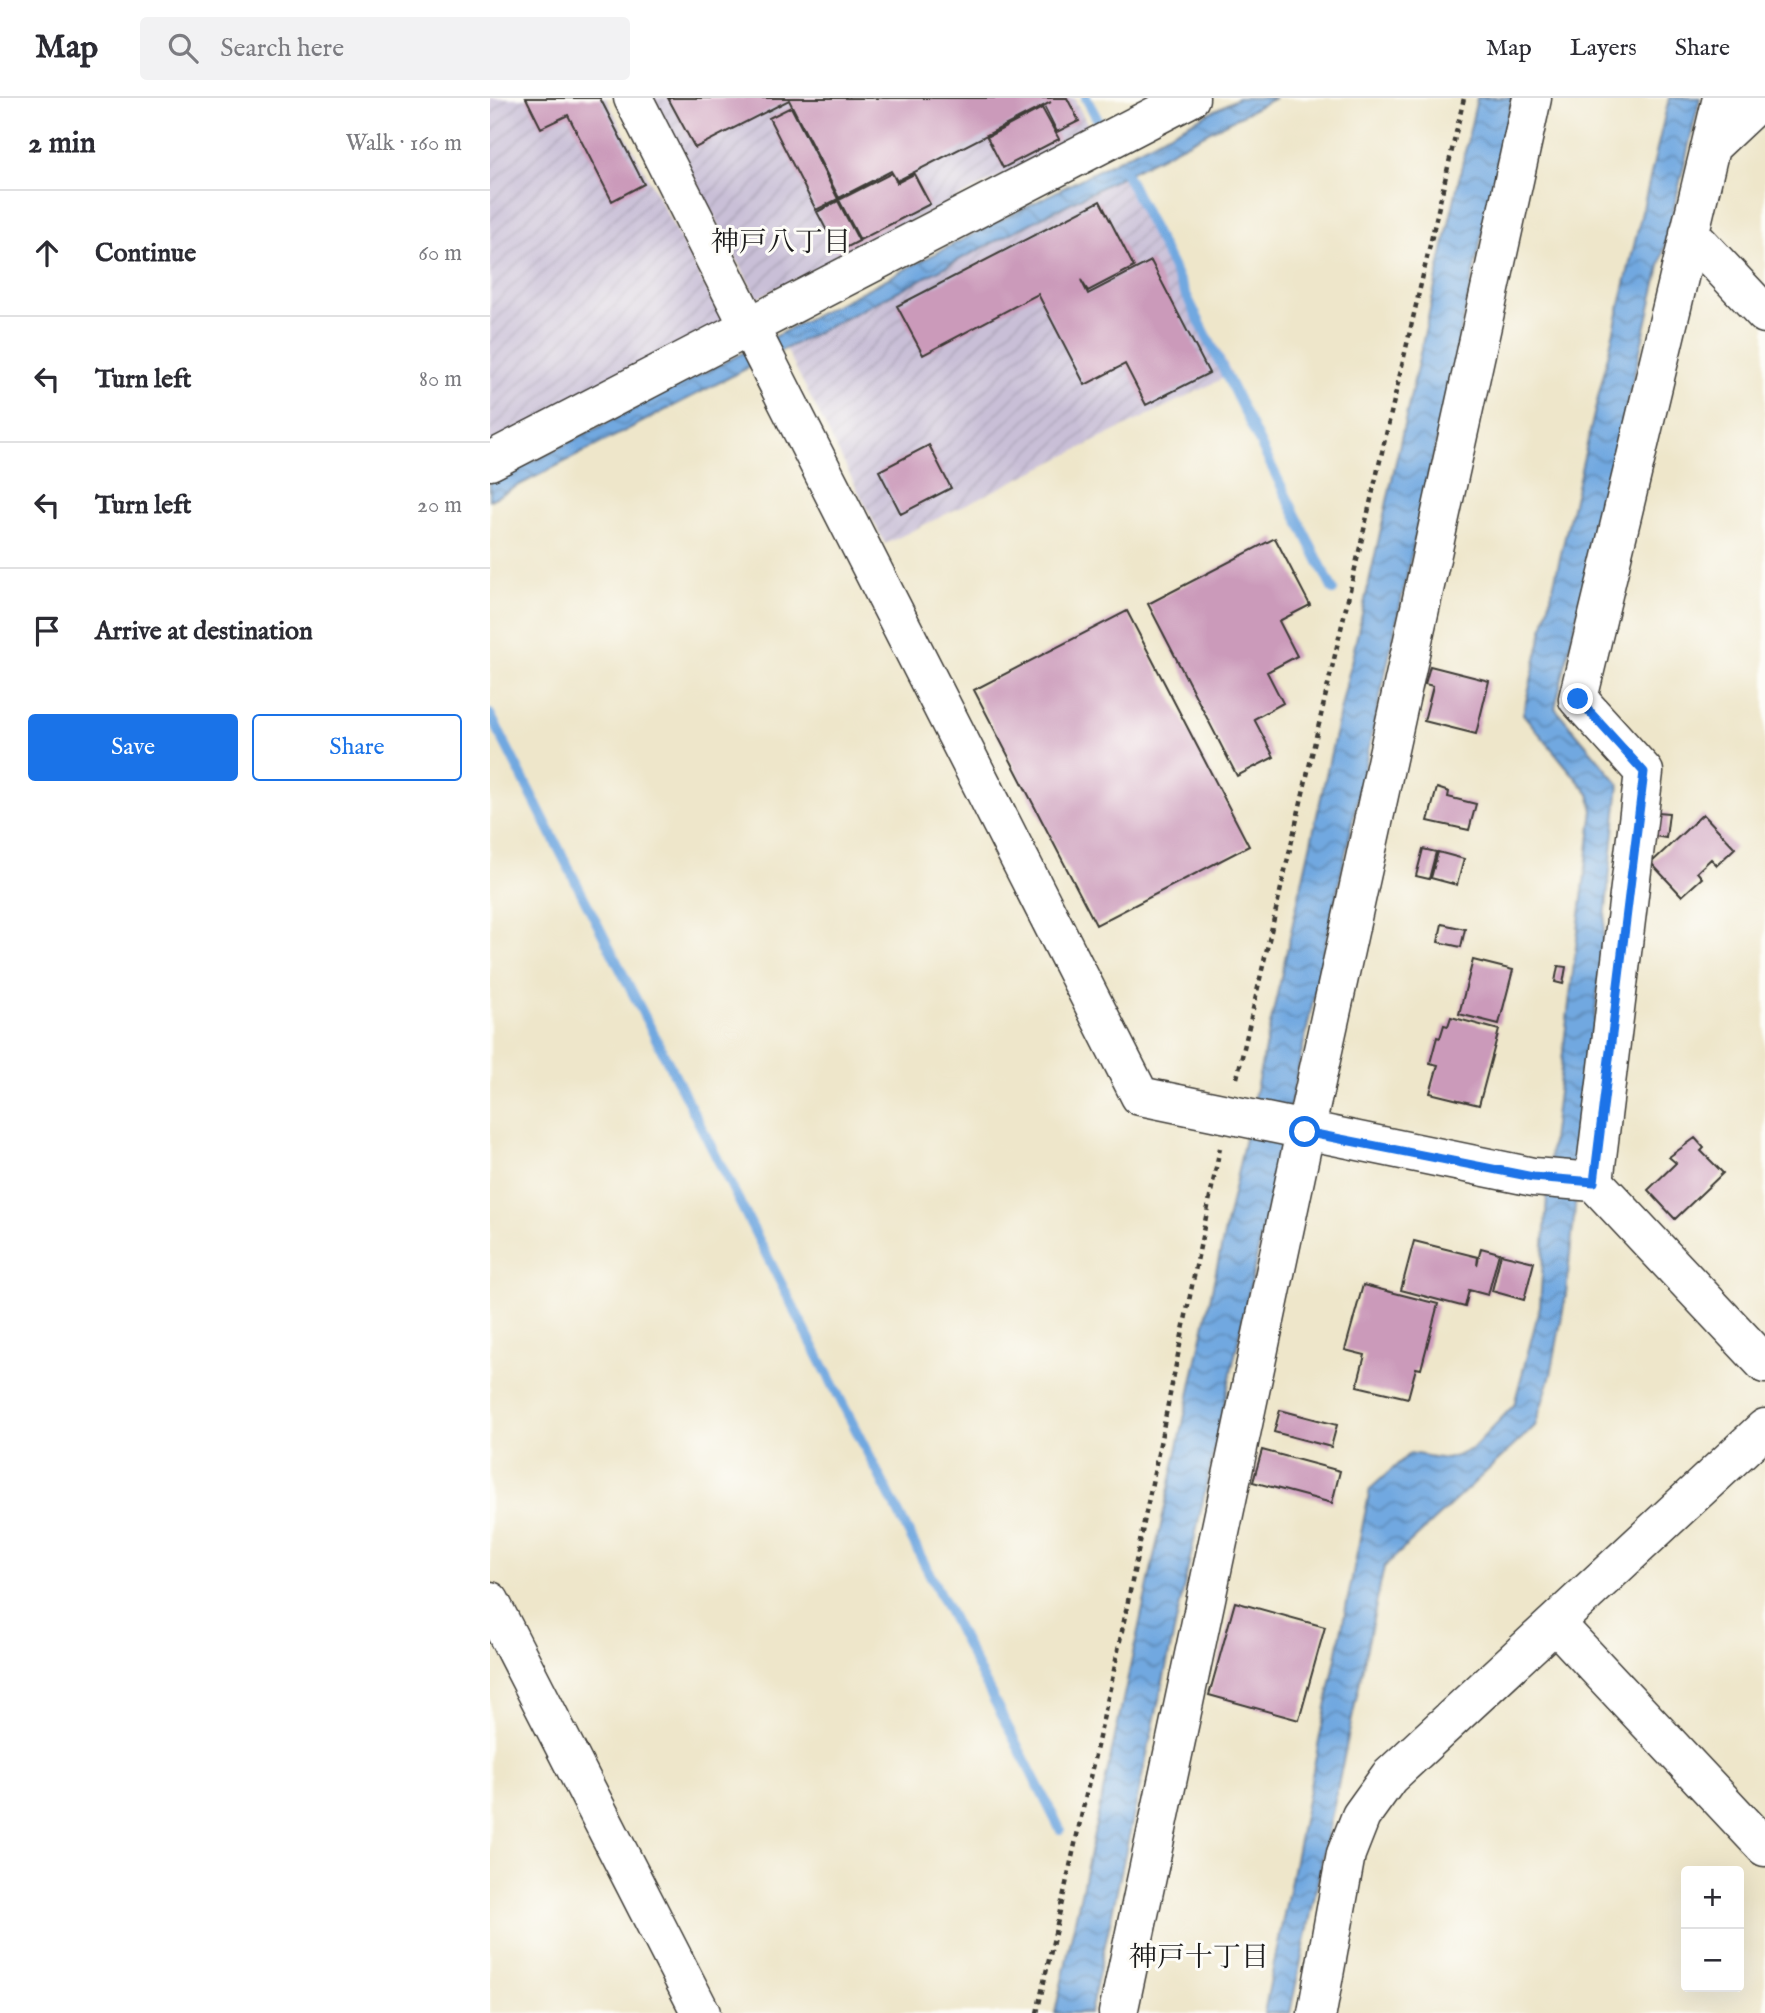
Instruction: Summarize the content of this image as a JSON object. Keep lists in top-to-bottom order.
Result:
{
  "districts": ["神戸八丁目", "神戸十丁目"],
  "page": {
    "header": "Map",
    "search": "Search here",
    "nav": ["Map", "Layers", "Share"],
    "heading": ["2 min", "Walk · 160 m"],
    "list": [
      ["Continue", "60 m"],
      ["Turn left", "80 m"],
      ["Turn left", "20 m"],
      "Arrive at destination"
    ],
    "buttons": ["Save", "Share"],
    "map_buttons": ["+", "−"]
  }
}
